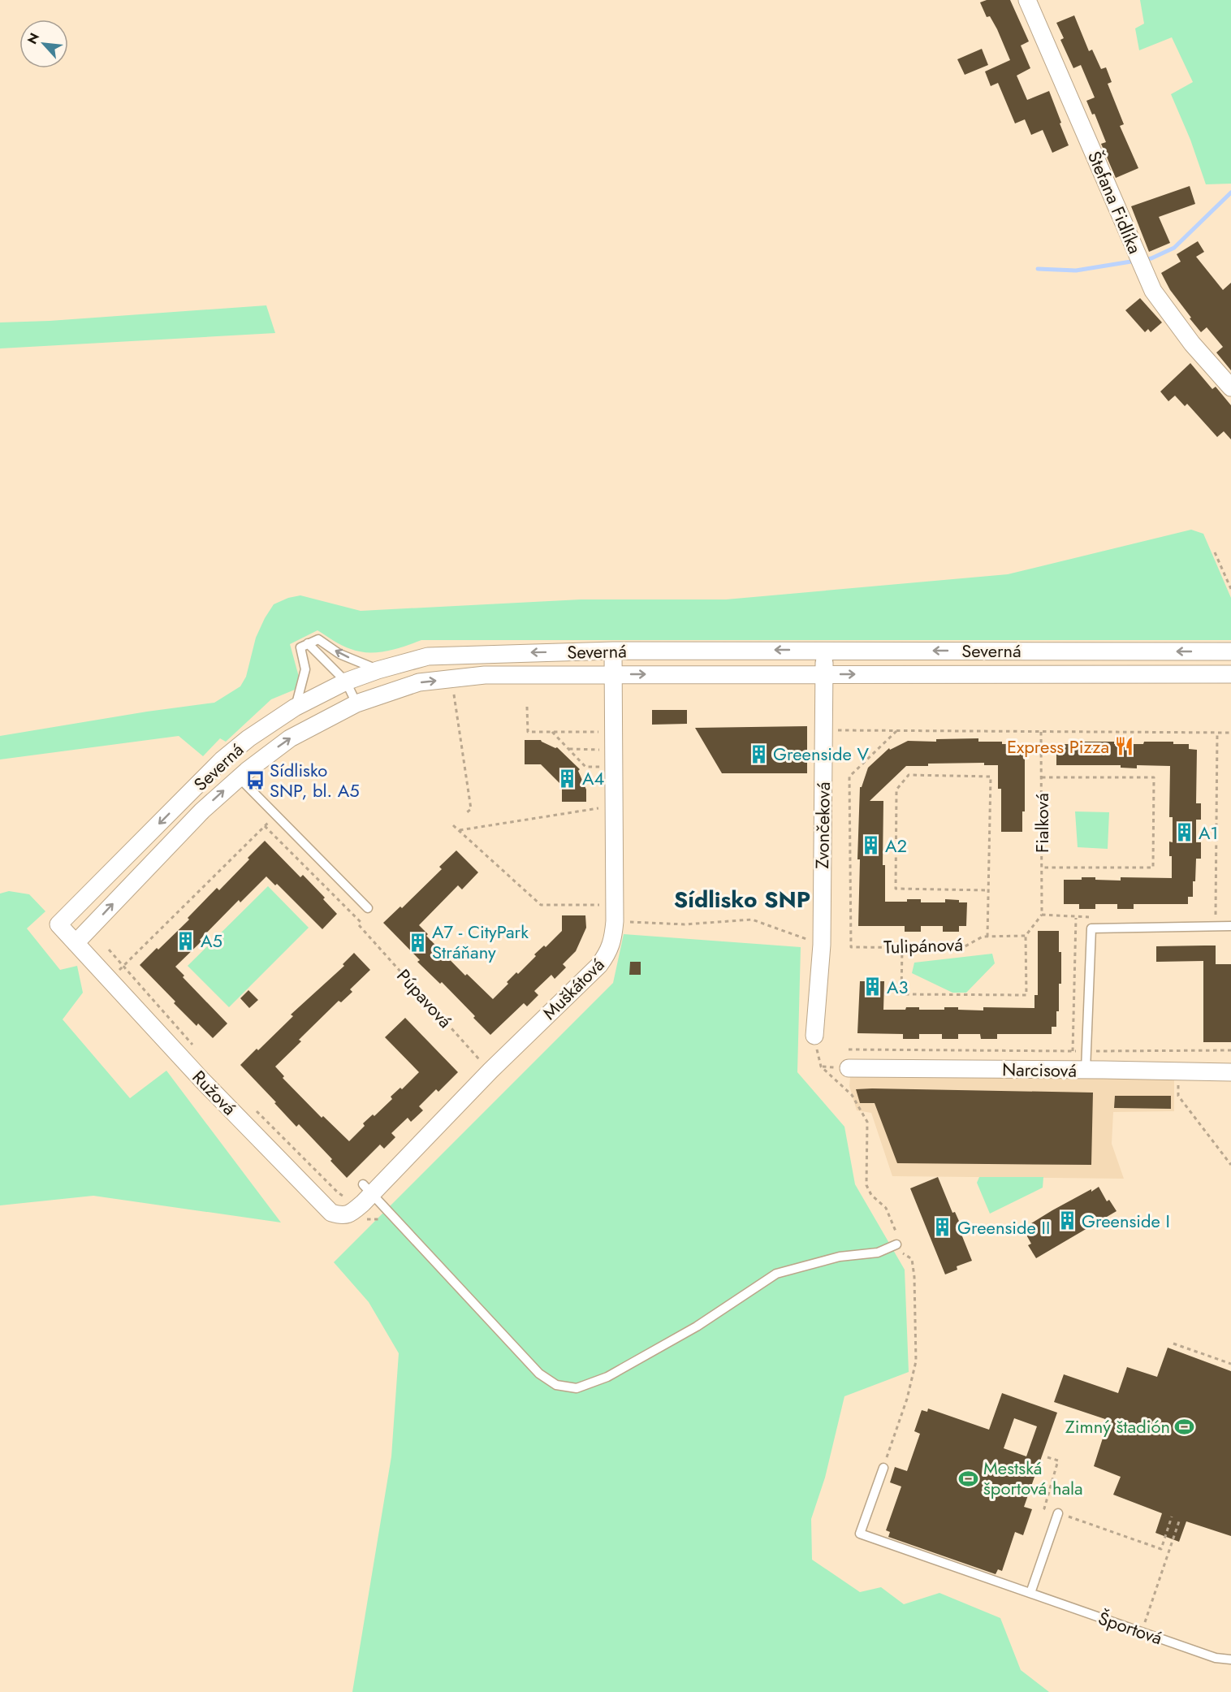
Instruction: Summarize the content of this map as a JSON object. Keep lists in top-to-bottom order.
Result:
{
  "streets": {
    "street": [
      "Štefana Fidlíka",
      "Severná",
      "Zvončeková",
      "Muškátová",
      "Narcisová",
      "Ružová"
    ],
    "lane": ["Športová"],
    "path": ["Fialková", "Tulipánová", "Púpavová"]
  },
  "crossings": [
    ["Severná", "Zvončeková"],
    ["Severná", "Muškátová"],
    ["Severná", "Ružová"],
    ["Fialková", "Tulipánová"],
    ["Muškátová", "Púpavová"],
    ["Muškátová", "Ružová"]
  ],
  "districts": ["Sídlisko SNP"],
  "places": {
    "restaurant": ["Express Pizza"],
    "building": [
      "Greenside V",
      "A4",
      "A1",
      "A2",
      "A5",
      "A7 - CityPark Stráňany",
      "A3",
      "Greenside I",
      "Greenside II"
    ],
    "bus stop": ["Sídlisko SNP, bl. A5"],
    "sports": ["Zimný štadión", "Mestská športová hala"]
  },
  "north": "top left"
}
